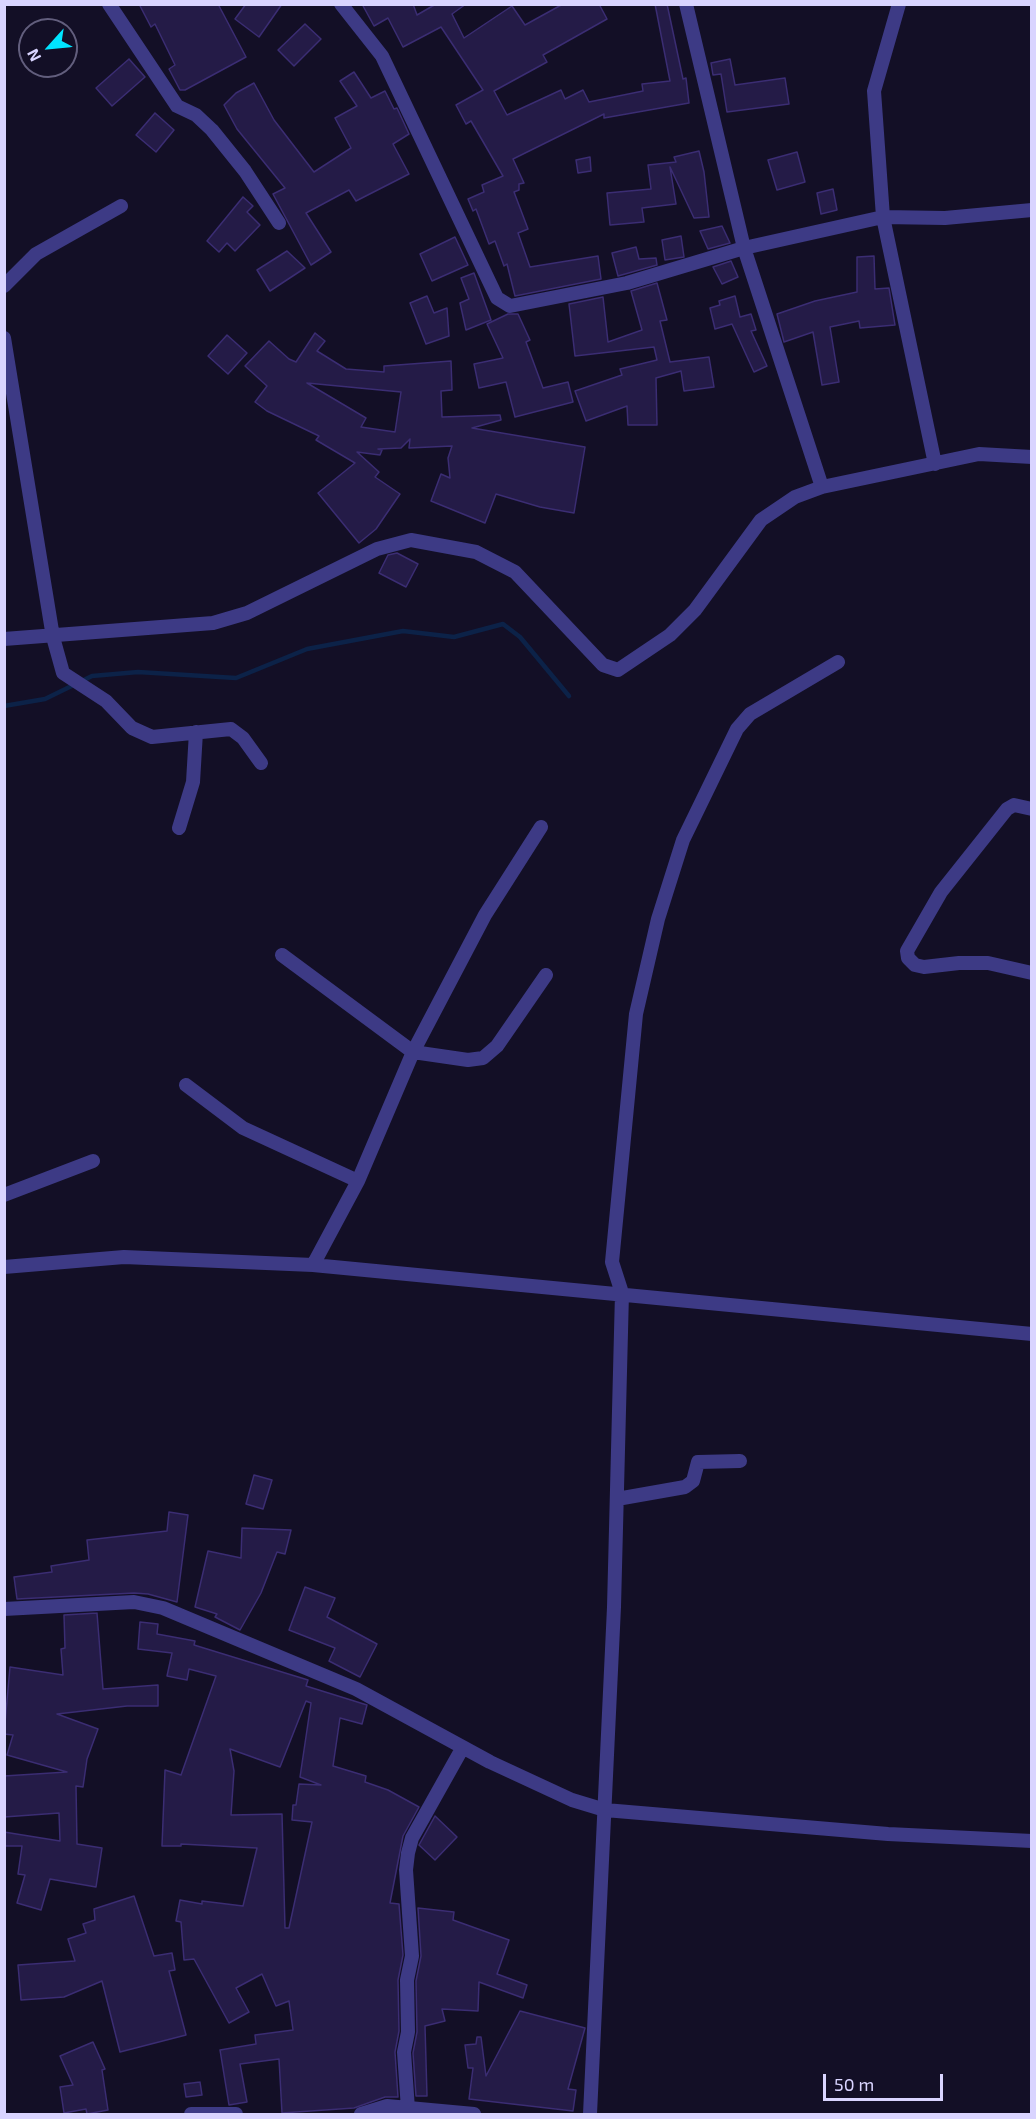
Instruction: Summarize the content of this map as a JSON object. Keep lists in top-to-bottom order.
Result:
{
  "scale_bar": "50 m",
  "north": "bottom left"
}
